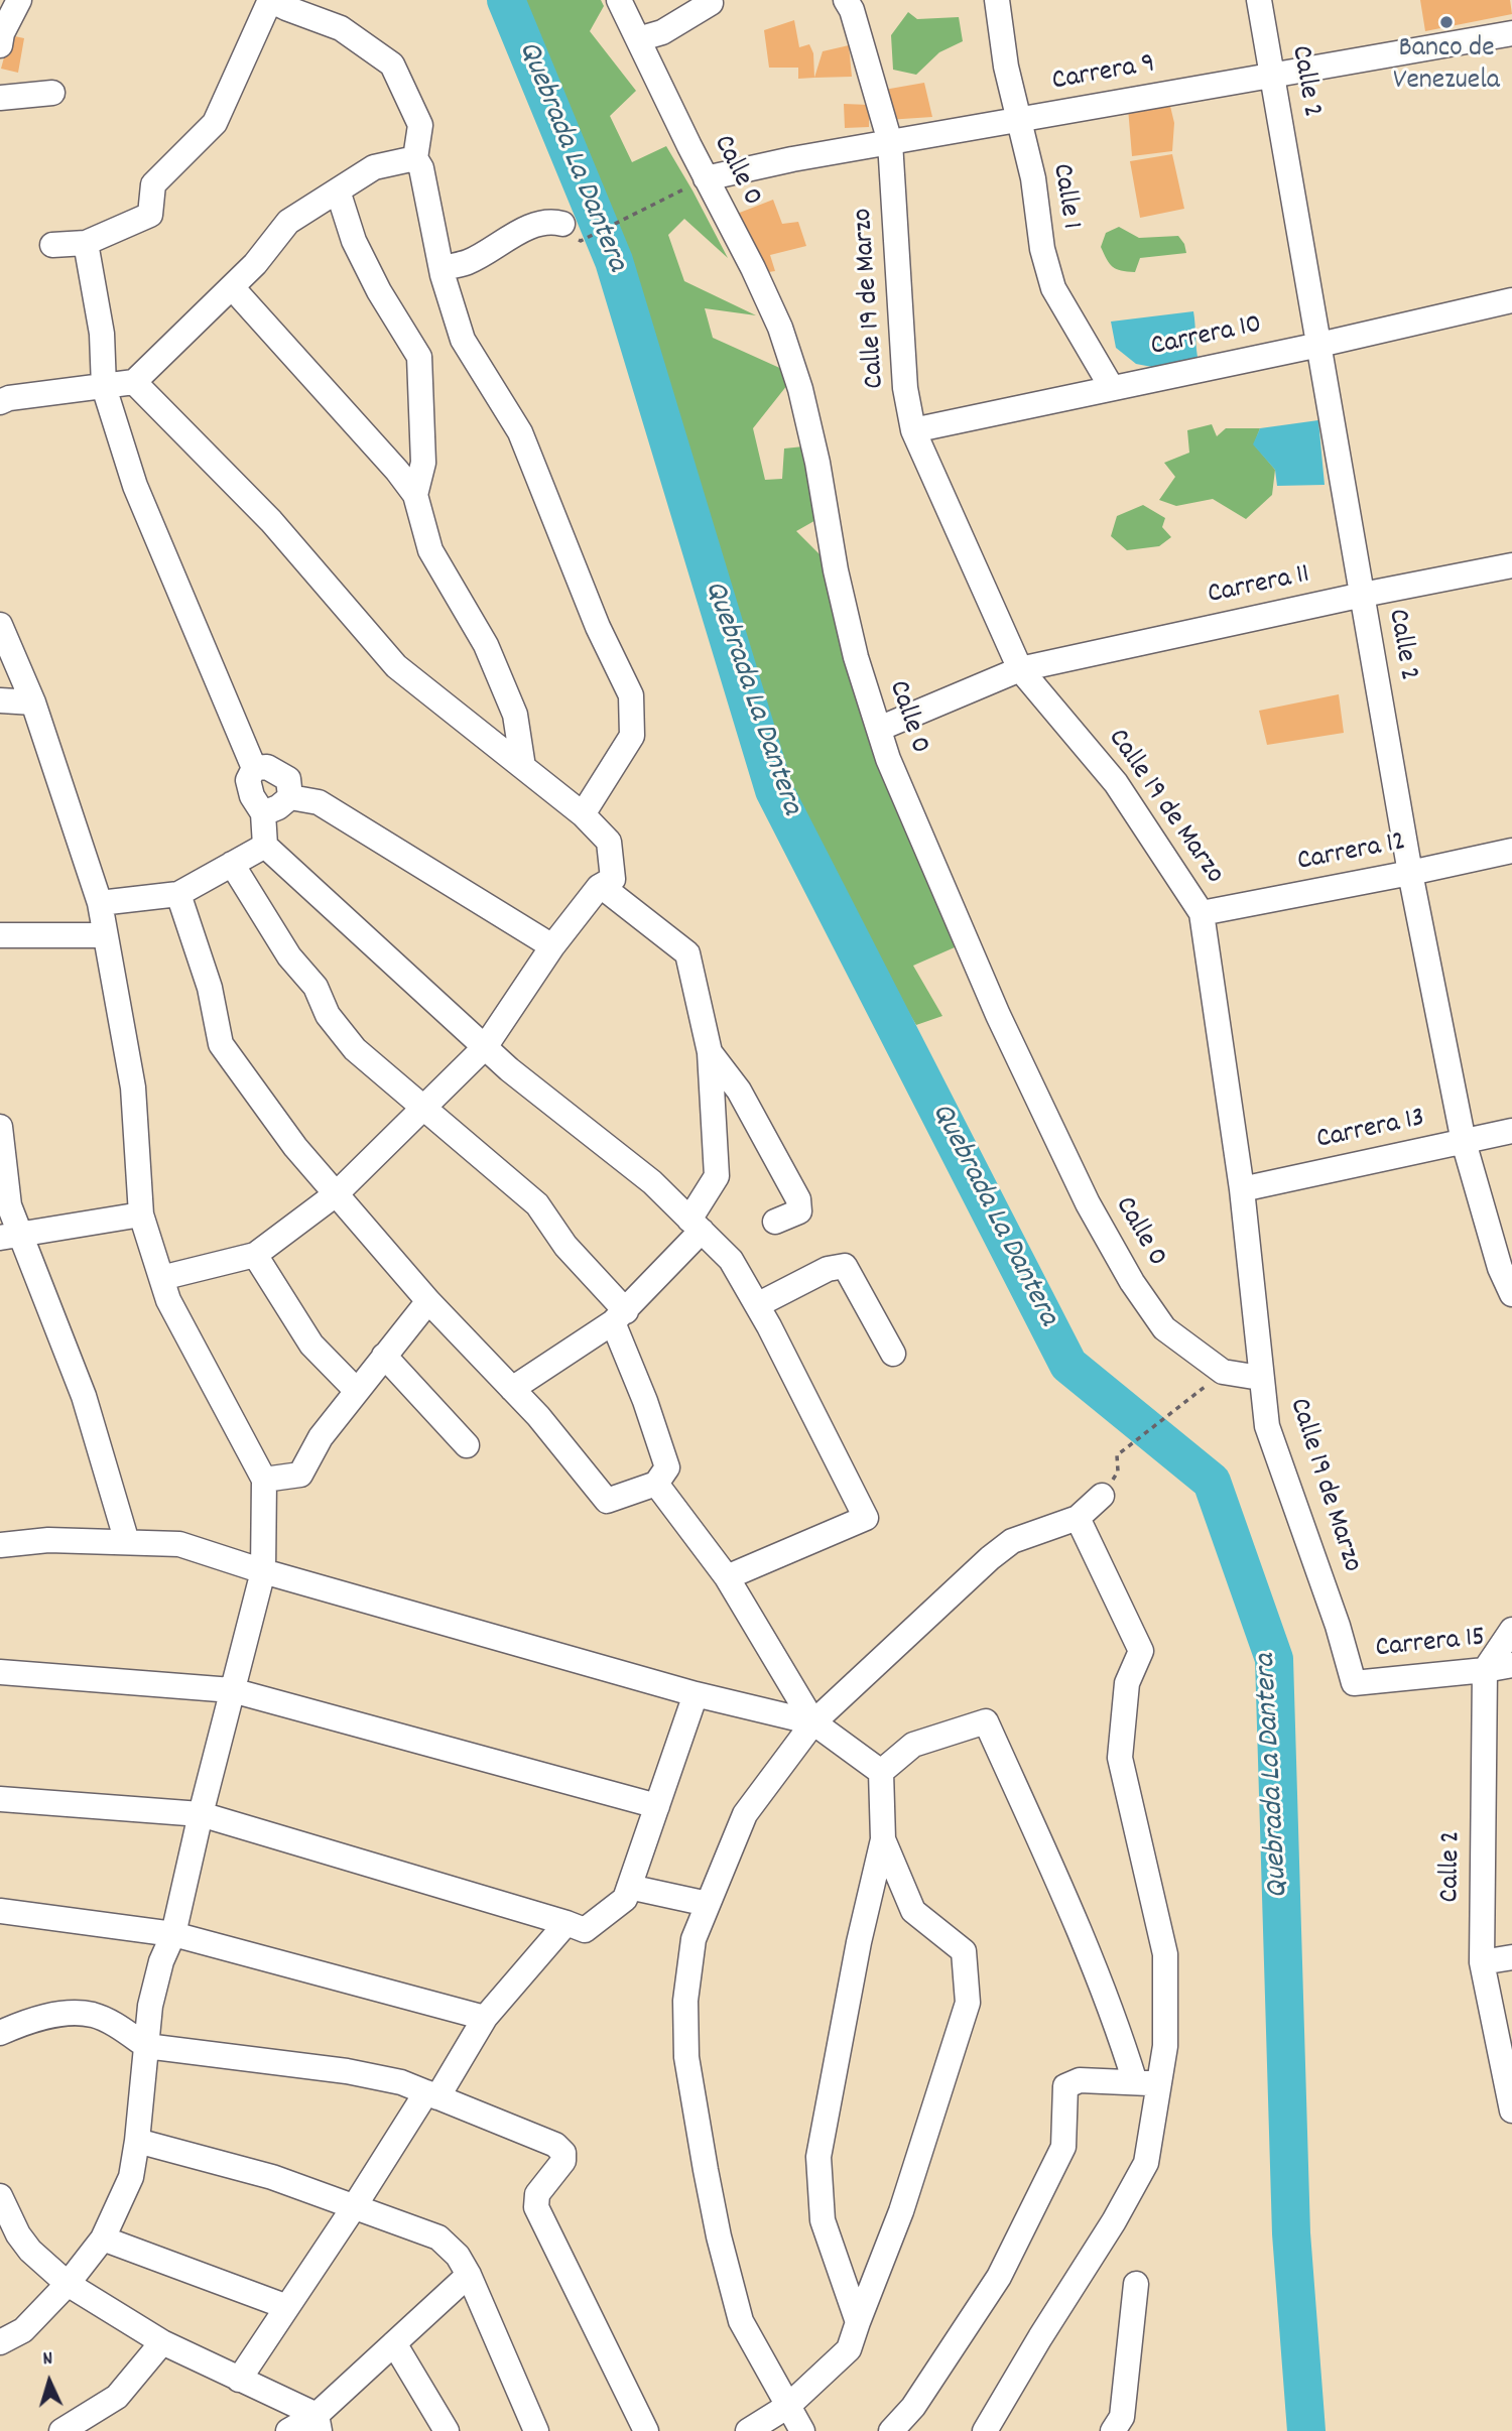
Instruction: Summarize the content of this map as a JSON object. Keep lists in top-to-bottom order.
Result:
{
  "streets": {
    "street": [
      "Carrera 9",
      "Calle 2",
      "Calle 0",
      "Calle 1",
      "Calle 19 de Marzo",
      "Carrera 10",
      "Carrera 11",
      "Carrera 12",
      "Carrera 13",
      "Carrera 15"
    ]
  },
  "crossings": [
    ["Carrera 9", "Calle 2"],
    ["Carrera 9", "Calle 0"],
    ["Carrera 9", "Calle 1"],
    ["Carrera 9", "Calle 19 de Marzo"],
    ["Calle 2", "Carrera 10"],
    ["Calle 2", "Carrera 11"],
    ["Calle 2", "Carrera 12"],
    ["Calle 2", "Carrera 13"],
    ["Calle 2", "Carrera 15"],
    ["Calle 0", "Calle 19 de Marzo"],
    ["Calle 0", "Carrera 11"],
    ["Calle 1", "Carrera 10"],
    ["Calle 19 de Marzo", "Carrera 10"],
    ["Calle 19 de Marzo", "Carrera 11"],
    ["Calle 19 de Marzo", "Carrera 12"],
    ["Calle 19 de Marzo", "Carrera 13"],
    ["Calle 19 de Marzo", "Carrera 15"]
  ],
  "water": ["Quebrada La Dantera"],
  "places": ["Banco de Venezuela"],
  "north": "top"
}
